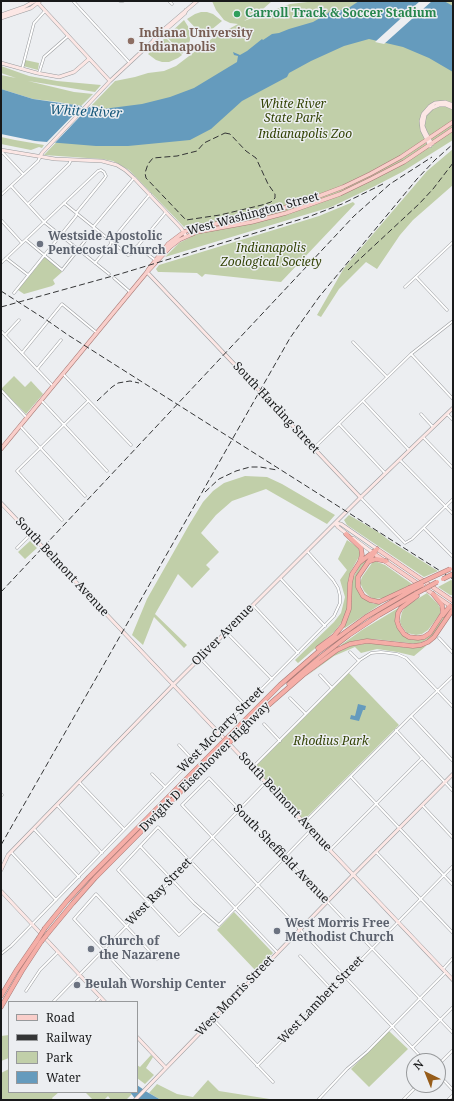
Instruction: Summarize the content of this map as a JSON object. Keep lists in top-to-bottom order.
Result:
{
  "streets": {
    "highway": ["Dwight D Eisenhower Highway"],
    "main road": [
      "West Washington Street",
      "South Harding Street",
      "South Belmont Avenue",
      "Oliver Avenue",
      "West Morris Street"
    ],
    "street": [
      "West McCarty Street",
      "South Sheffield Avenue",
      "West Ray Street",
      "West Lambert Street"
    ]
  },
  "crossings": [
    ["West Washington Street", "South Harding Street"],
    ["South Harding Street", "Oliver Avenue"],
    ["South Belmont Avenue", "Oliver Avenue"],
    ["South Belmont Avenue", "West McCarty Street"],
    ["South Belmont Avenue", "West Ray Street"],
    ["South Belmont Avenue", "West Morris Street"],
    ["South Belmont Avenue", "West Lambert Street"],
    ["Oliver Avenue", "West McCarty Street"],
    ["South Sheffield Avenue", "West Ray Street"],
    ["South Sheffield Avenue", "West Morris Street"],
    ["South Sheffield Avenue", "West Lambert Street"]
  ],
  "water": ["White River"],
  "parks": [
    "White River State Park",
    "Indianapolis Zoo",
    "Indianapolis Zoological Society",
    "Rhodius Park"
  ],
  "places": [
    "Carroll Track & Soccer Stadium",
    "Indiana University Indianapolis",
    "Westside Apostolic Pentecostal Church",
    "West Morris Free Methodist Church",
    "Church of the Nazarene",
    "Beulah Worship Center"
  ],
  "legend": [
    "Road",
    "Railway",
    "Park",
    "Water"
  ],
  "north": "top left"
}
